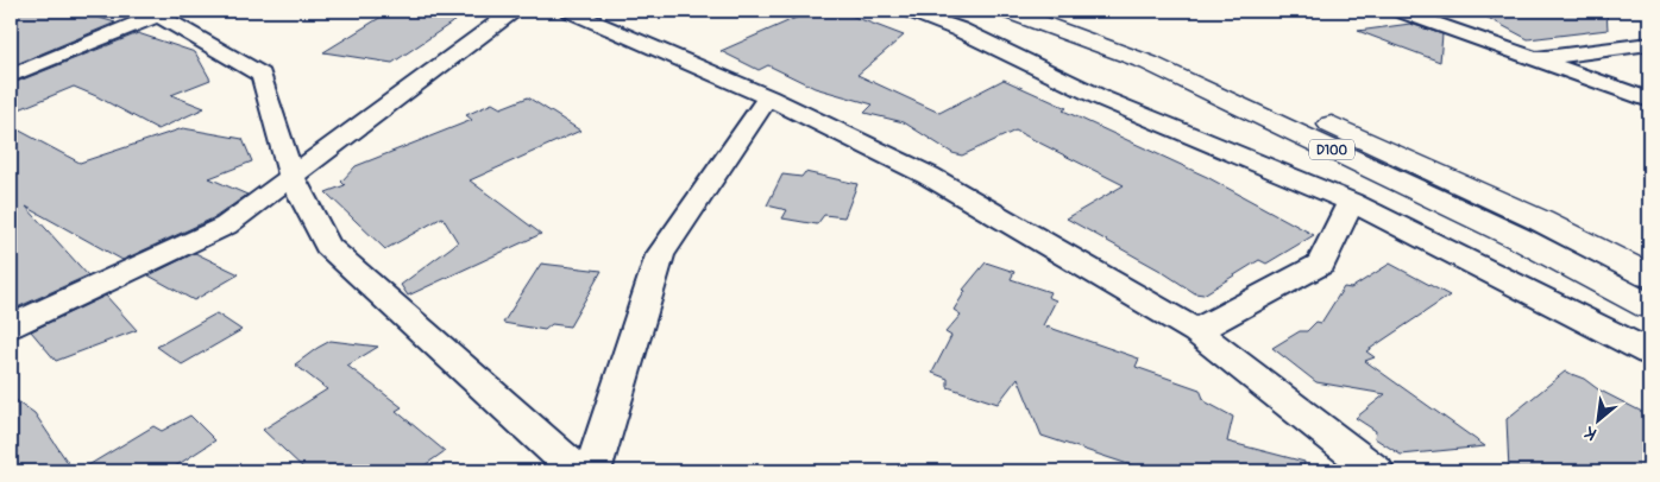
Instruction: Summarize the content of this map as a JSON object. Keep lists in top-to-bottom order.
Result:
{
  "streets": {
    "highway": ["D100"]
  },
  "north": "bottom left"
}
